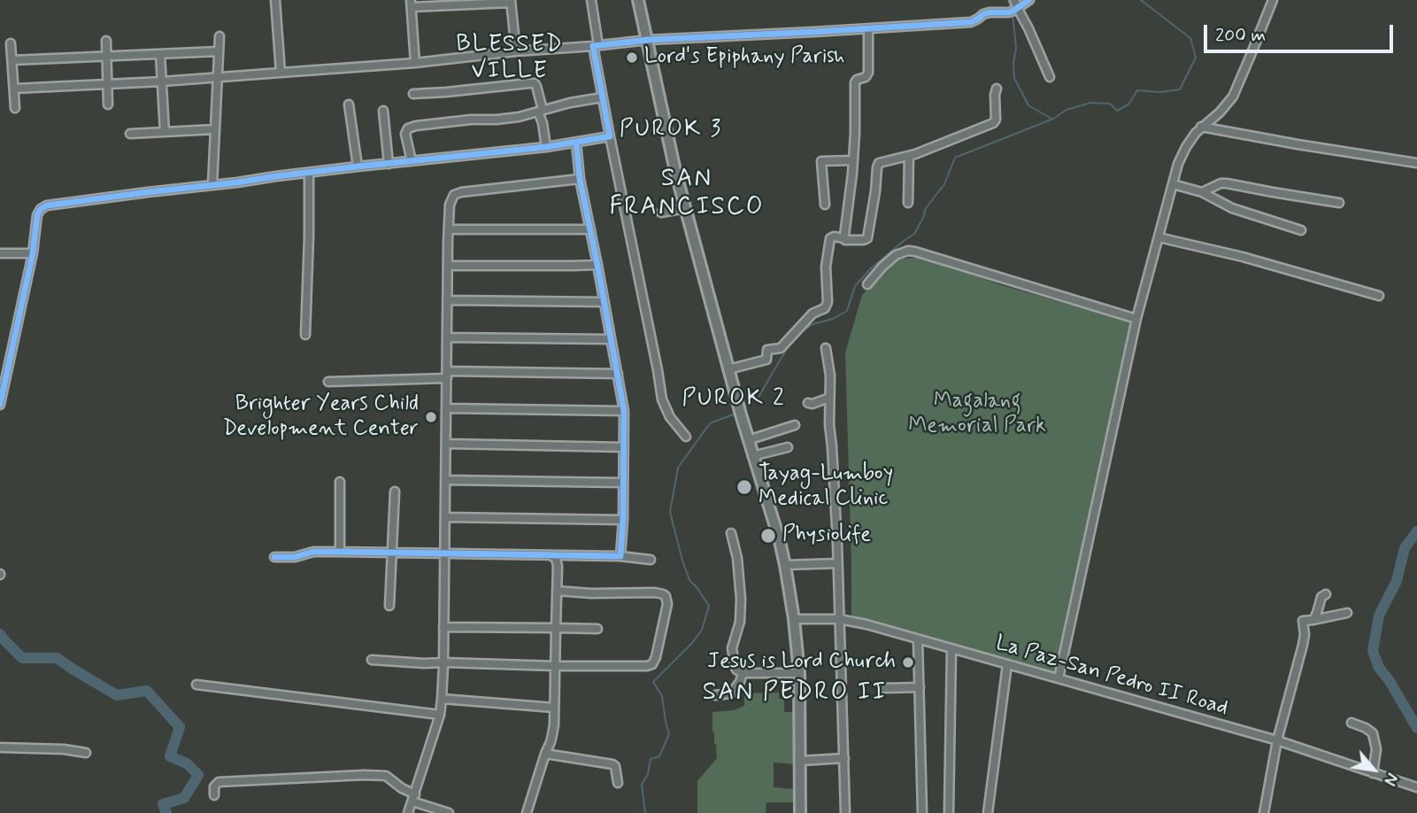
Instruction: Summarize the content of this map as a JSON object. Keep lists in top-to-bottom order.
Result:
{
  "streets": {
    "street": ["La Paz-San Pedro II Road"]
  },
  "districts": [
    "BLESSED VILLE",
    "PUROK 3",
    "SAN FRANCISCO",
    "PUROK 2",
    "SAN PEDRO II"
  ],
  "parks": ["Magalang Memorial Park"],
  "places": [
    "Lord's Epiphany Parish",
    "Brighter Years Child Development Center",
    "Tayag-Lumboy Medical Clinic",
    "Physiolife",
    "Jesus is Lord Church"
  ],
  "scale_bar": "200 m",
  "north": "bottom right"
}
